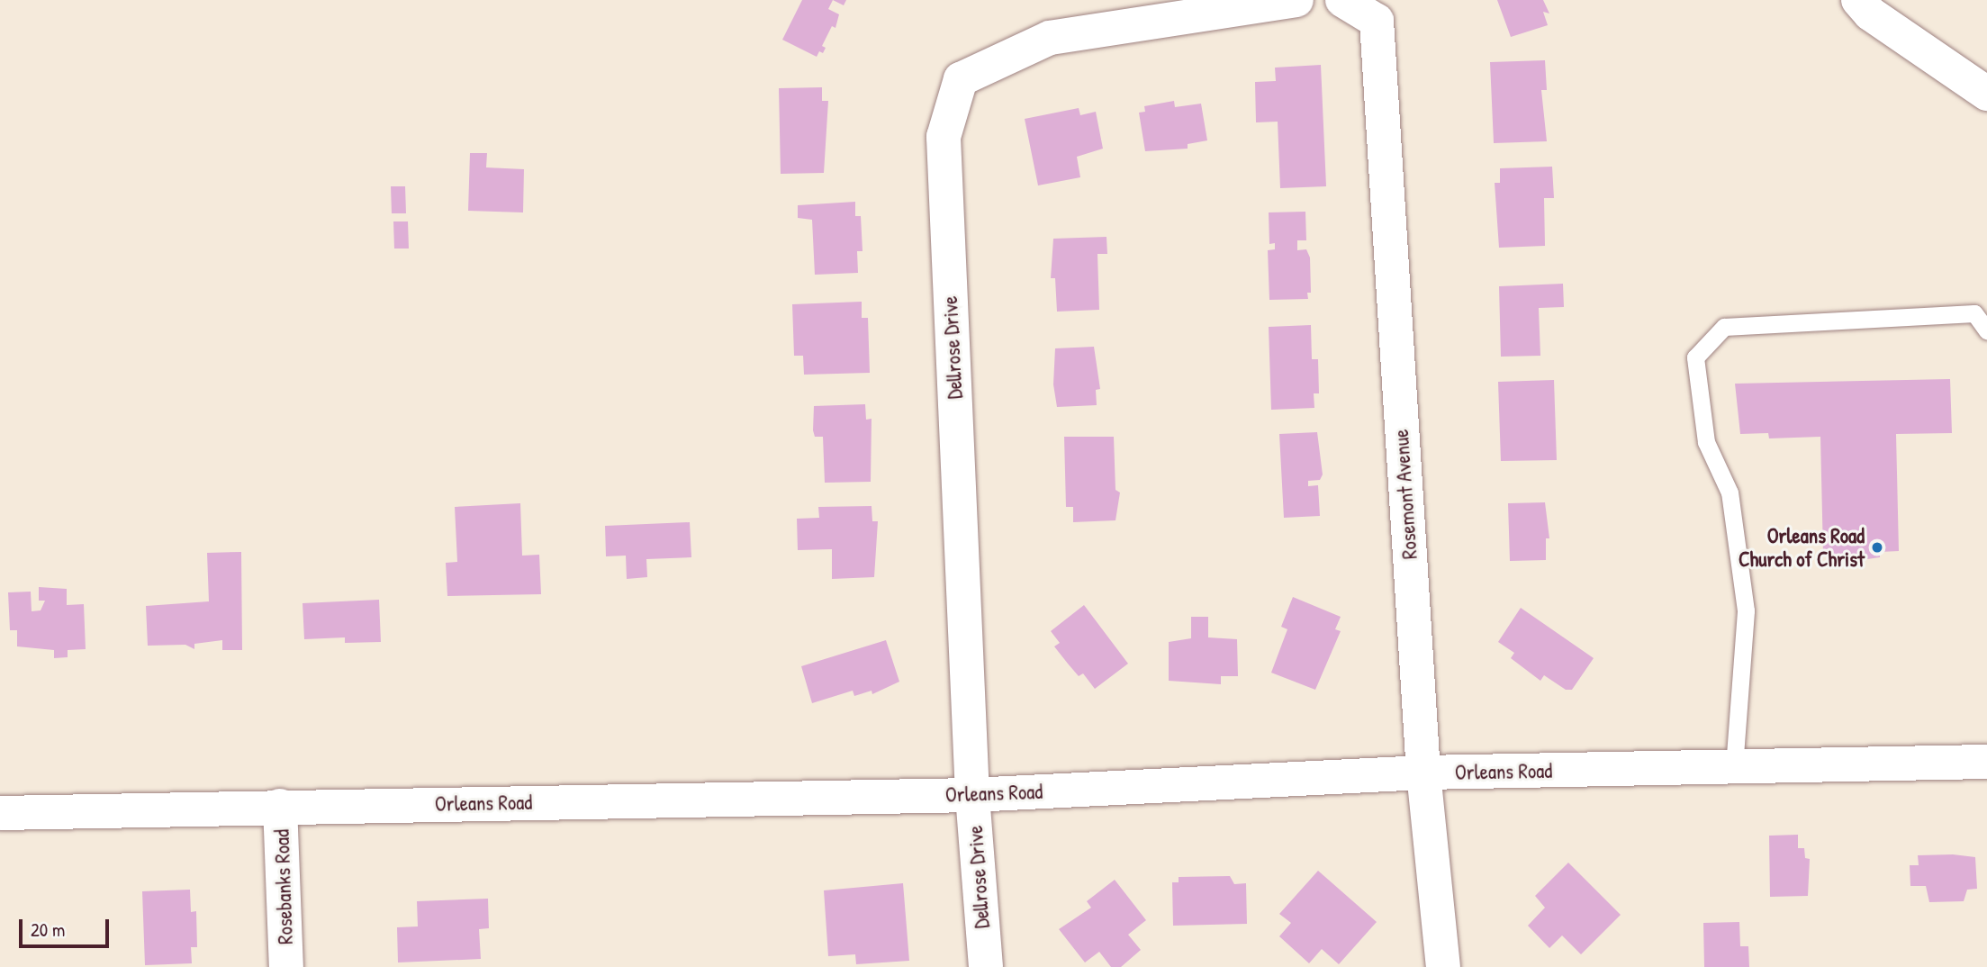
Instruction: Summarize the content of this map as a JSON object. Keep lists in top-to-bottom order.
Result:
{
  "streets": {
    "street": [
      "Dellrose Drive",
      "Rosemont Avenue",
      "Orleans Road",
      "Rosebanks Road"
    ]
  },
  "crossings": [
    ["Dellrose Drive", "Orleans Road"],
    ["Rosemont Avenue", "Orleans Road"],
    ["Orleans Road", "Rosebanks Road"]
  ],
  "places": ["Orleans Road Church of Christ"],
  "scale_bar": "20 m"
}
